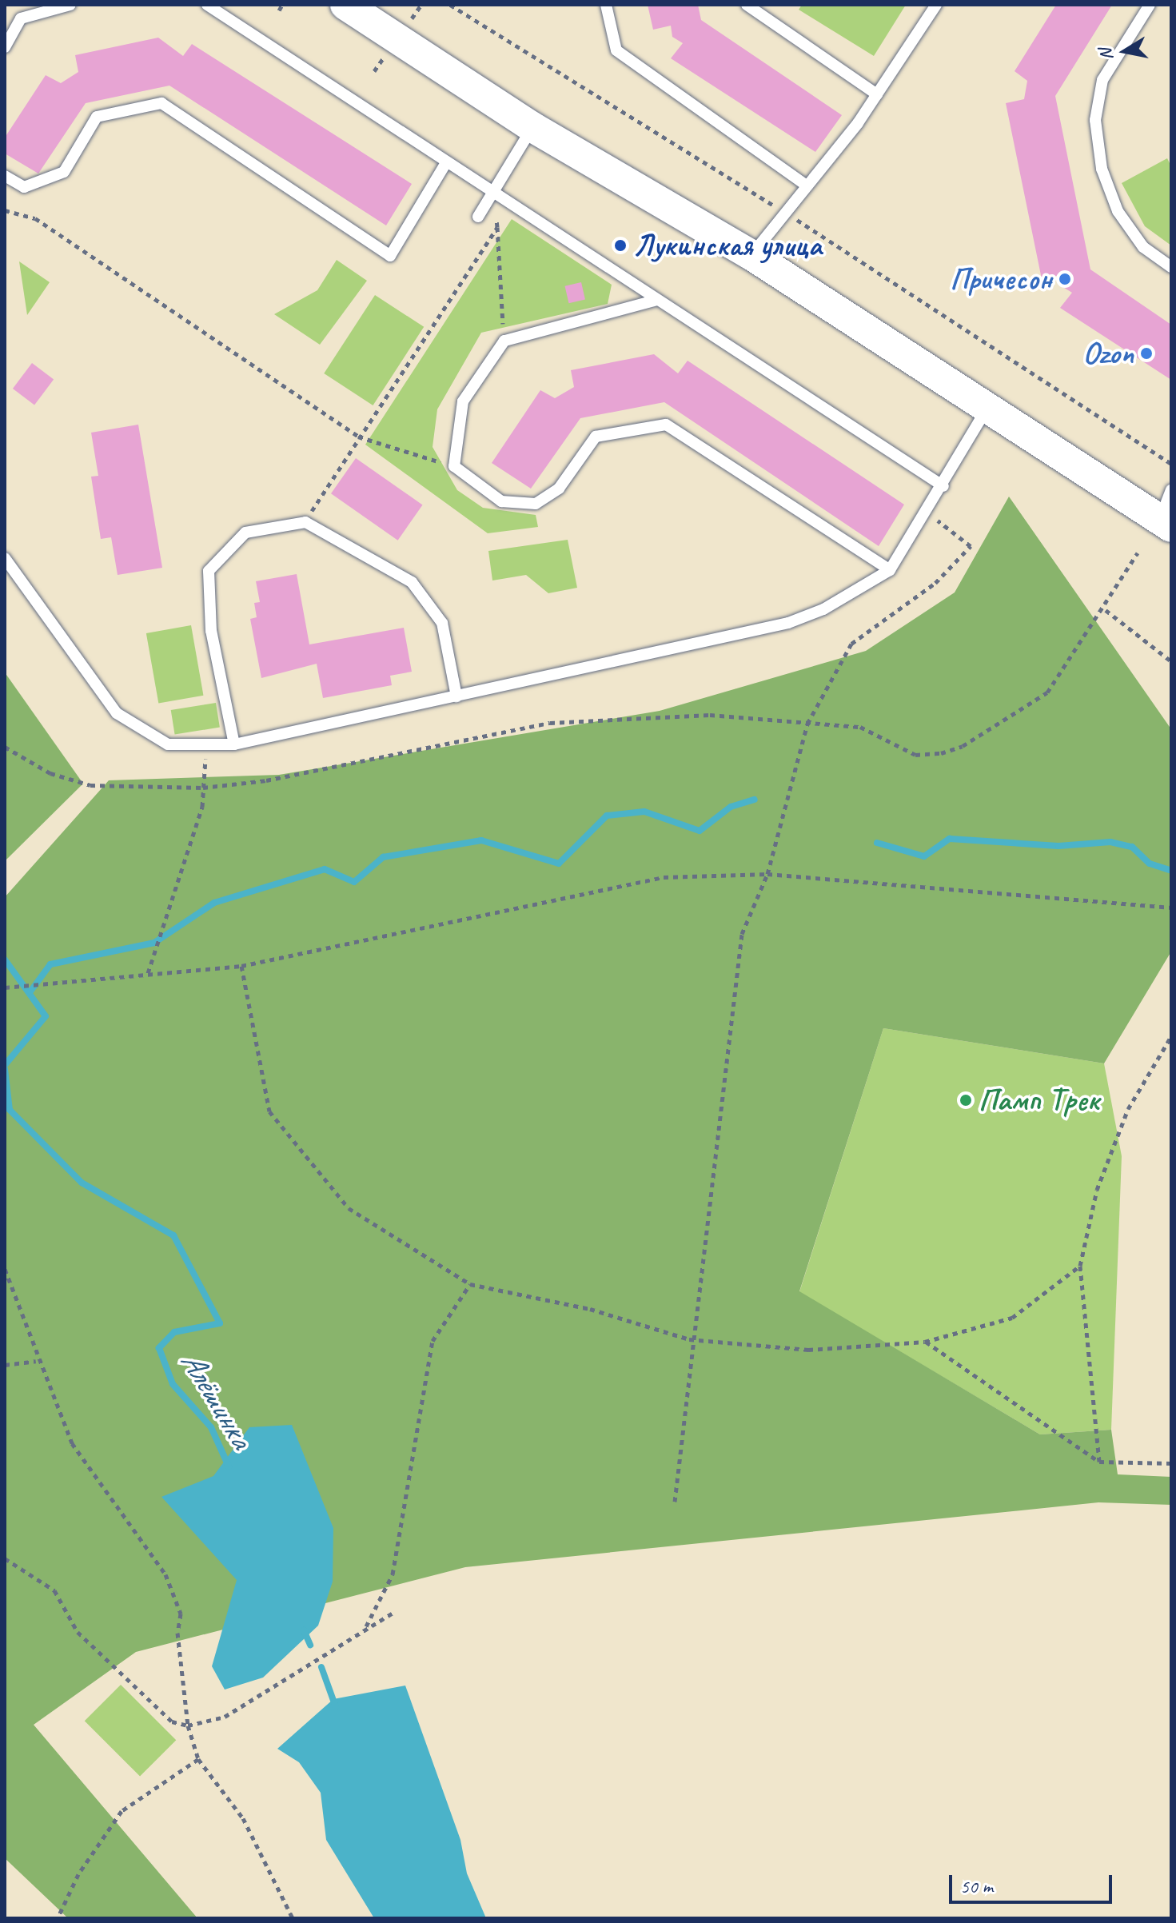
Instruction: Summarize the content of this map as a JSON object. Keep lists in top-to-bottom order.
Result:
{
  "water": ["Алёшинка"],
  "places": [
    "Лукинская улица",
    "Причесон",
    "Ozon",
    "Памп Трек"
  ],
  "scale_bar": "50 m",
  "north": "left"
}
